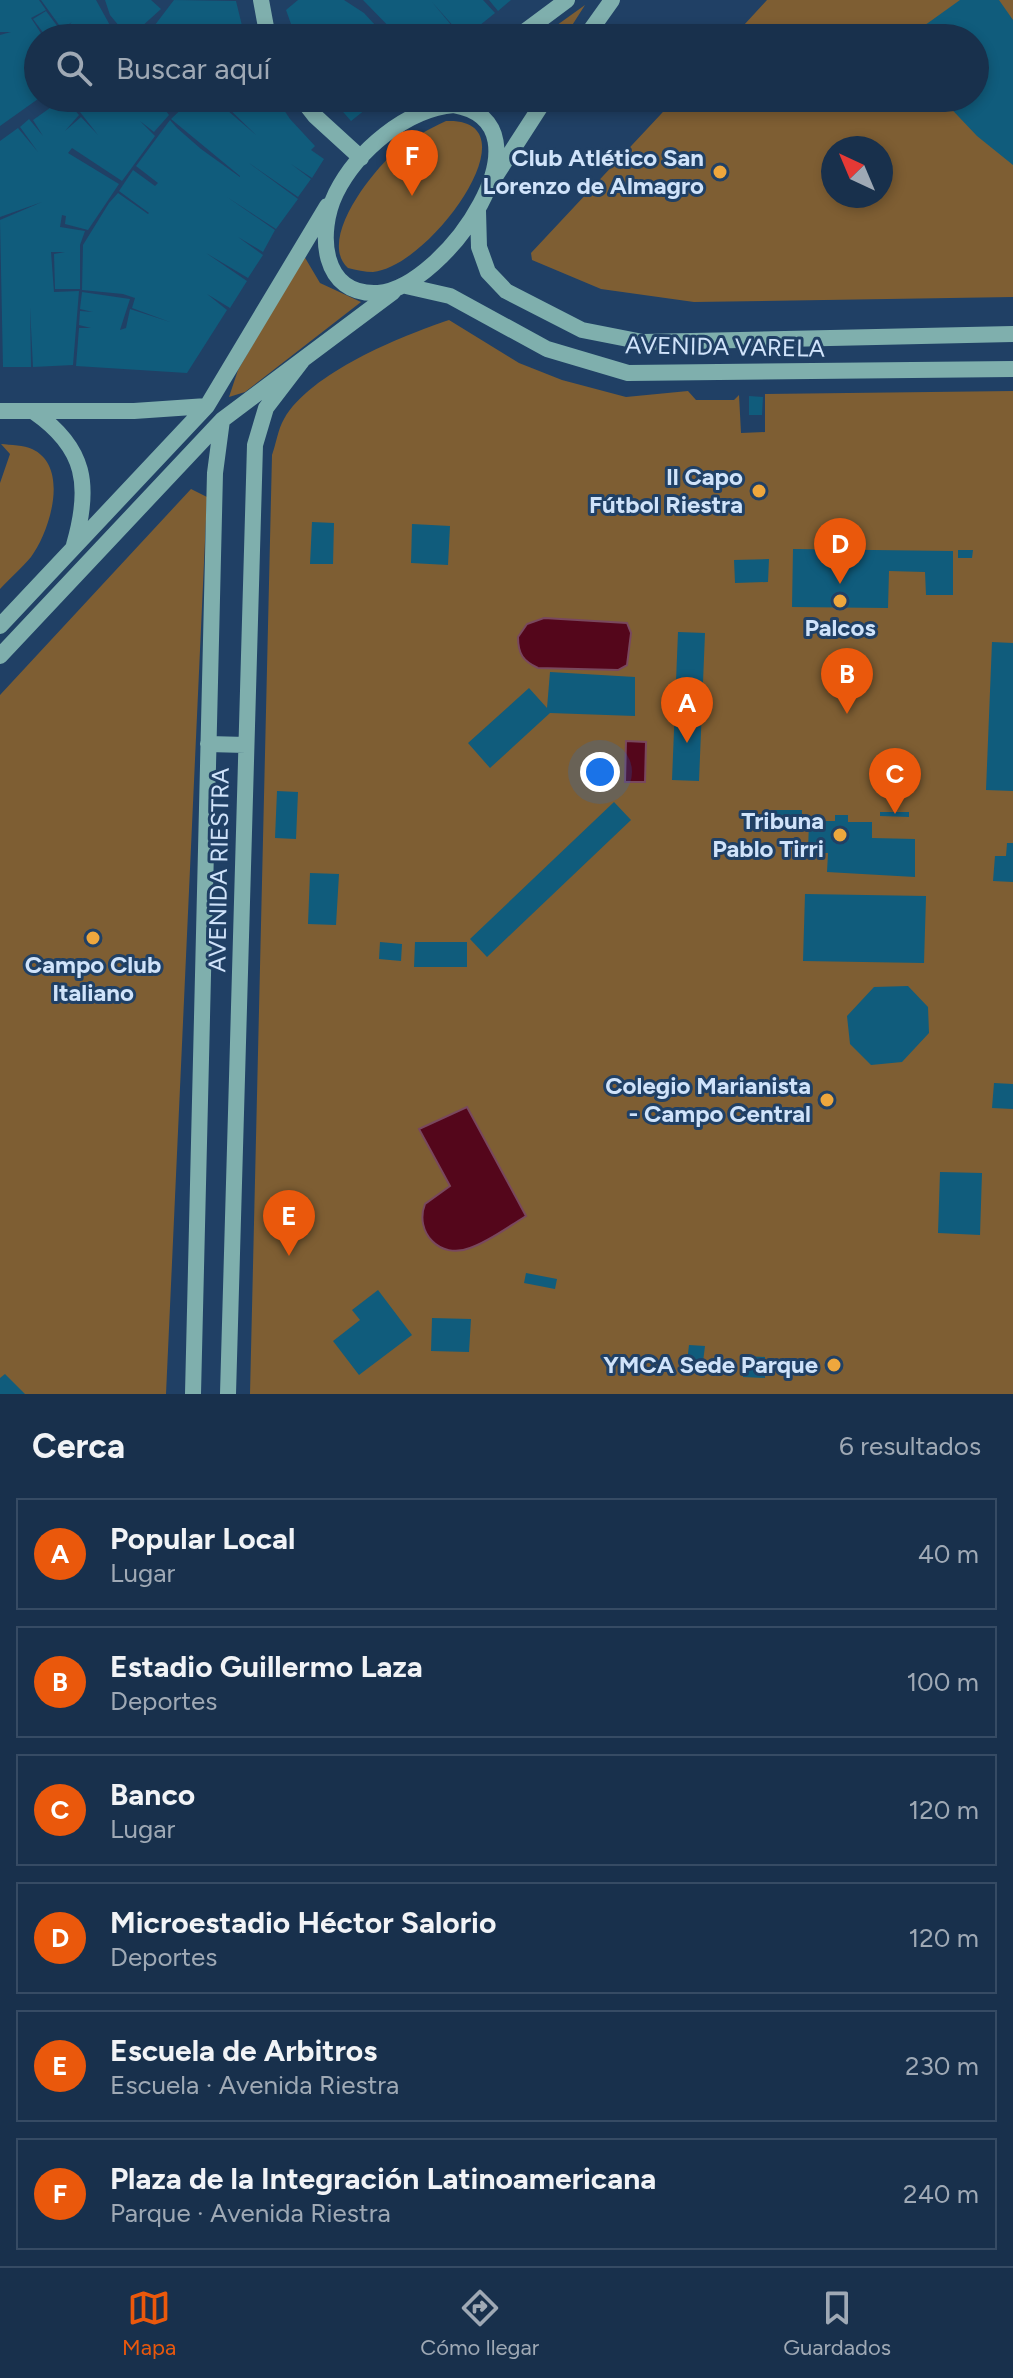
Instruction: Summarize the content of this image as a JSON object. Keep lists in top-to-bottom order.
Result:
{
  "streets": {
    "main road": ["AVENIDA VARELA", "AVENIDA RIESTRA"]
  },
  "places": [
    "Club Atlético San Lorenzo de Almagro",
    "Il Capo Fútbol Riestra",
    "Palcos",
    "Tribuna Pablo Tirri",
    "Campo Club Italiano",
    "Colegio Marianista - Campo Central",
    "YMCA Sede Parque"
  ],
  "north": "top left",
  "page": {
    "search": "Buscar aquí",
    "pins": [
      "F",
      "D",
      "B",
      "A",
      "C",
      "E"
    ],
    "heading": ["Cerca", "6 resultados"],
    "list": [
      {
        "mark": "A",
        "name": "Popular Local",
        "note": "Lugar",
        "value": "40 m"
      },
      {
        "mark": "B",
        "name": "Estadio Guillermo Laza",
        "note": "Deportes",
        "value": "100 m"
      },
      {
        "mark": "C",
        "name": "Banco",
        "note": "Lugar",
        "value": "120 m"
      },
      {
        "mark": "D",
        "name": "Microestadio Héctor Salorio",
        "note": "Deportes",
        "value": "120 m"
      },
      {
        "mark": "E",
        "name": "Escuela de Arbitros",
        "note": "Escuela · Avenida Riestra",
        "value": "230 m"
      },
      {
        "mark": "F",
        "name": "Plaza de la Integración Latinoamericana",
        "note": "Parque · Avenida Riestra",
        "value": "240 m"
      }
    ],
    "nav": ["Mapa", "Cómo llegar", "Guardados"]
  }
}
